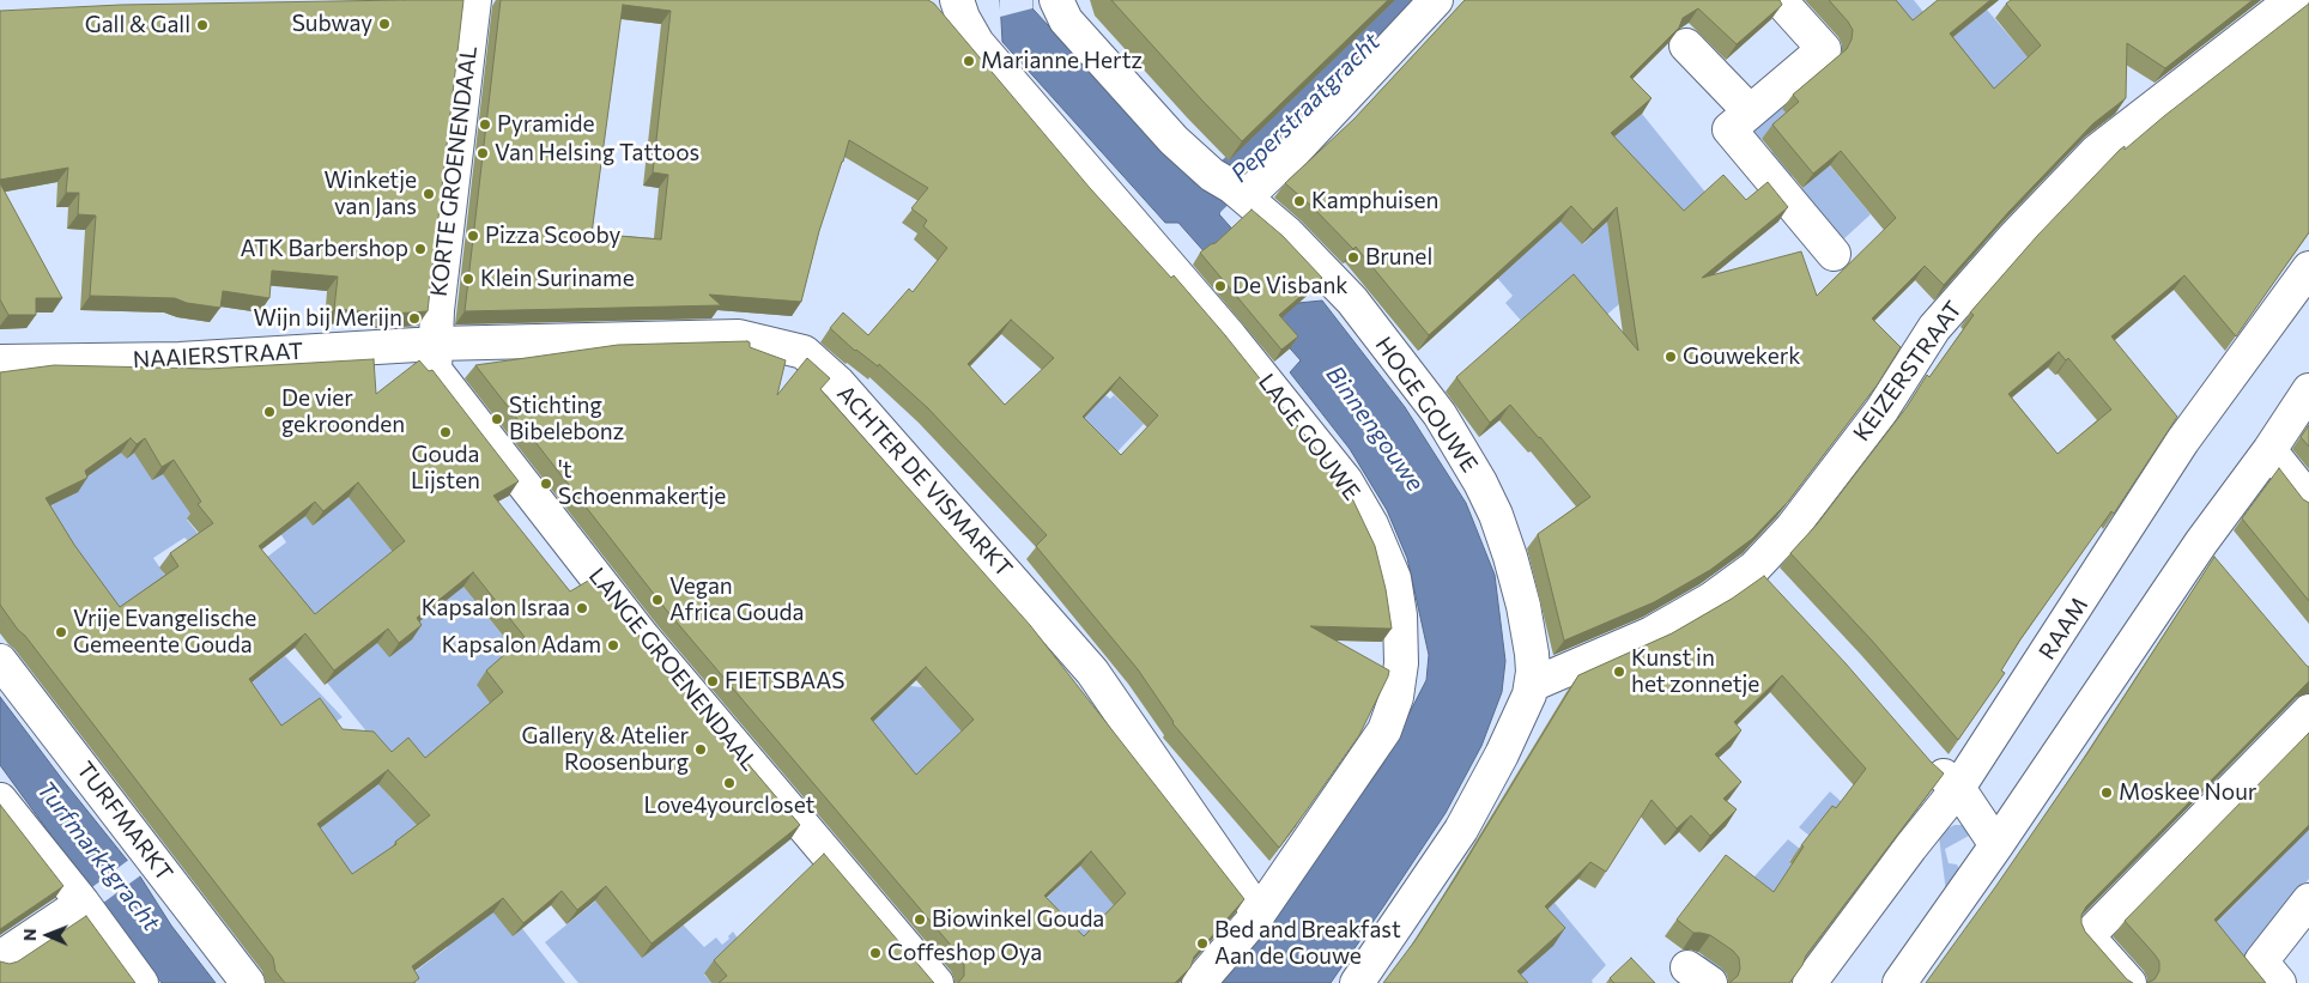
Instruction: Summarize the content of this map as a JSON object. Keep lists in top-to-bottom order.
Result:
{
  "streets": {
    "street": [
      "KORTE GROENENDAAL",
      "NAAIERSTRAAT",
      "KEIZERSTRAAT",
      "HOGE GOUWE",
      "LAGE GOUWE",
      "ACHTER DE VISMARKT",
      "RAAM",
      "LANGE GROENENDAAL",
      "TURFMARKT"
    ]
  },
  "crossings": [
    ["KORTE GROENENDAAL", "NAAIERSTRAAT"],
    ["KORTE GROENENDAAL", "ACHTER DE VISMARKT"],
    ["KORTE GROENENDAAL", "LANGE GROENENDAAL"],
    ["NAAIERSTRAAT", "ACHTER DE VISMARKT"],
    ["NAAIERSTRAAT", "LANGE GROENENDAAL"],
    ["KEIZERSTRAAT", "HOGE GOUWE"],
    ["LAGE GOUWE", "ACHTER DE VISMARKT"],
    ["ACHTER DE VISMARKT", "LANGE GROENENDAAL"]
  ],
  "water": ["Peperstraatgracht", "Binnengouwe", "Turfmarktgracht"],
  "places": [
    "Subway",
    "Gall & Gall",
    "Marianne Hertz",
    "Pyramide",
    "Van Helsing Tattoos",
    "Winketje van Jans",
    "Kamphuisen",
    "Pizza Scooby",
    "ATK Barbershop",
    "Brunel",
    "Klein Suriname",
    "De Visbank",
    "Wijn bij Merijn",
    "Gouwekerk",
    "De vier gekroonden",
    "Stichting Bibelebonz",
    "Gouda Lijsten",
    "'t Schoenmakertje",
    "Vegan Africa Gouda",
    "Kapsalon Israa",
    "Vrije Evangelische Gemeente Gouda",
    "Kapsalon Adam",
    "Kunst in het zonnetje",
    "FIETSBAAS",
    "Gallery & Atelier Roosenburg",
    "Love4yourcloset",
    "Moskee Nour",
    "Biowinkel Gouda",
    "Bed and Breakfast Aan de Gouwe",
    "Coffeshop Oya"
  ],
  "north": "left"
}
